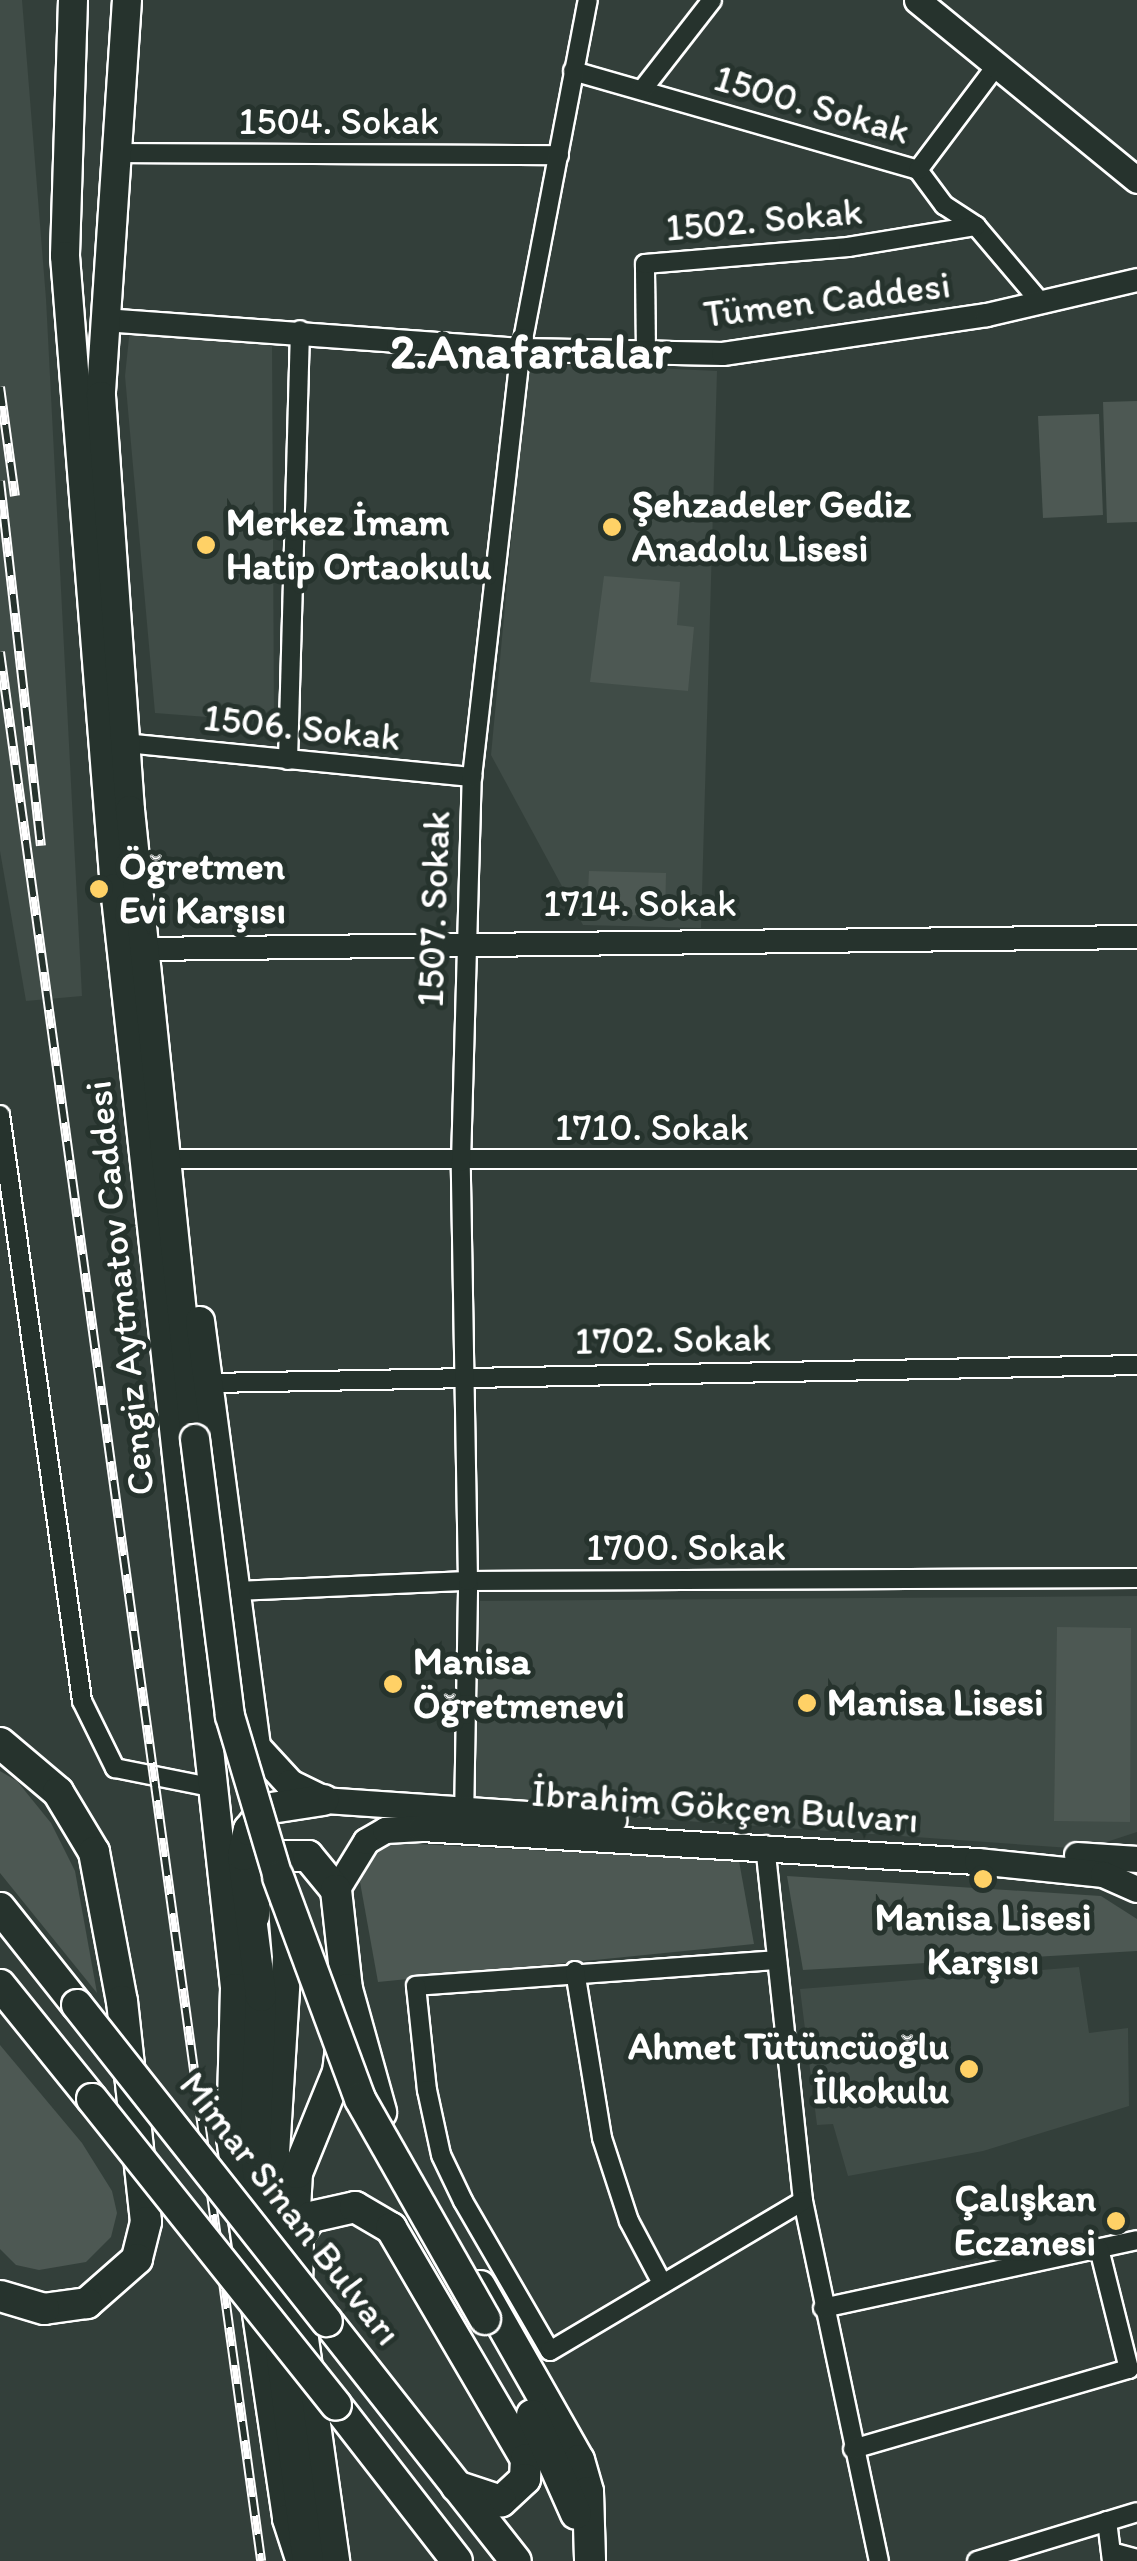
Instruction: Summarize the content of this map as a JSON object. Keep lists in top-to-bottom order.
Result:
{
  "streets": {
    "highway": ["Mimar Sinan Bulvarı"],
    "main road": ["Cengiz Aytmatov Caddesi", "İbrahim Gökçen Bulvarı"],
    "street": [
      "1500. Sokak",
      "1504. Sokak",
      "1502. Sokak",
      "Tümen Caddesi",
      "1506. Sokak",
      "1714. Sokak",
      "1507. Sokak",
      "1710. Sokak",
      "1702. Sokak",
      "1700. Sokak"
    ]
  },
  "crossings": [
    ["1500. Sokak", "1502. Sokak"],
    ["1500. Sokak", "Tümen Caddesi"],
    ["1500. Sokak", "1507. Sokak"],
    ["1504. Sokak", "1507. Sokak"],
    ["1504. Sokak", "Cengiz Aytmatov Caddesi"],
    ["1502. Sokak", "Tümen Caddesi"],
    ["Tümen Caddesi", "1507. Sokak"],
    ["Tümen Caddesi", "Cengiz Aytmatov Caddesi"],
    ["1506. Sokak", "1507. Sokak"],
    ["1506. Sokak", "Cengiz Aytmatov Caddesi"],
    ["1714. Sokak", "1507. Sokak"],
    ["1714. Sokak", "Cengiz Aytmatov Caddesi"],
    ["1507. Sokak", "1710. Sokak"],
    ["1507. Sokak", "1702. Sokak"],
    ["1507. Sokak", "1700. Sokak"],
    ["1507. Sokak", "İbrahim Gökçen Bulvarı"],
    ["1710. Sokak", "Cengiz Aytmatov Caddesi"]
  ],
  "districts": ["2.Anafartalar"],
  "places": [
    "Şehzadeler Gediz Anadolu Lisesi",
    "Merkez İmam Hatip Ortaokulu",
    "Öğretmen Evi Karşısı",
    "Manisa Öğretmenevi",
    "Manisa Lisesi",
    "Manisa Lisesi Karşısı",
    "Ahmet Tütüncüoğlu İlkokulu",
    "Çalışkan Eczanesi"
  ]
}
